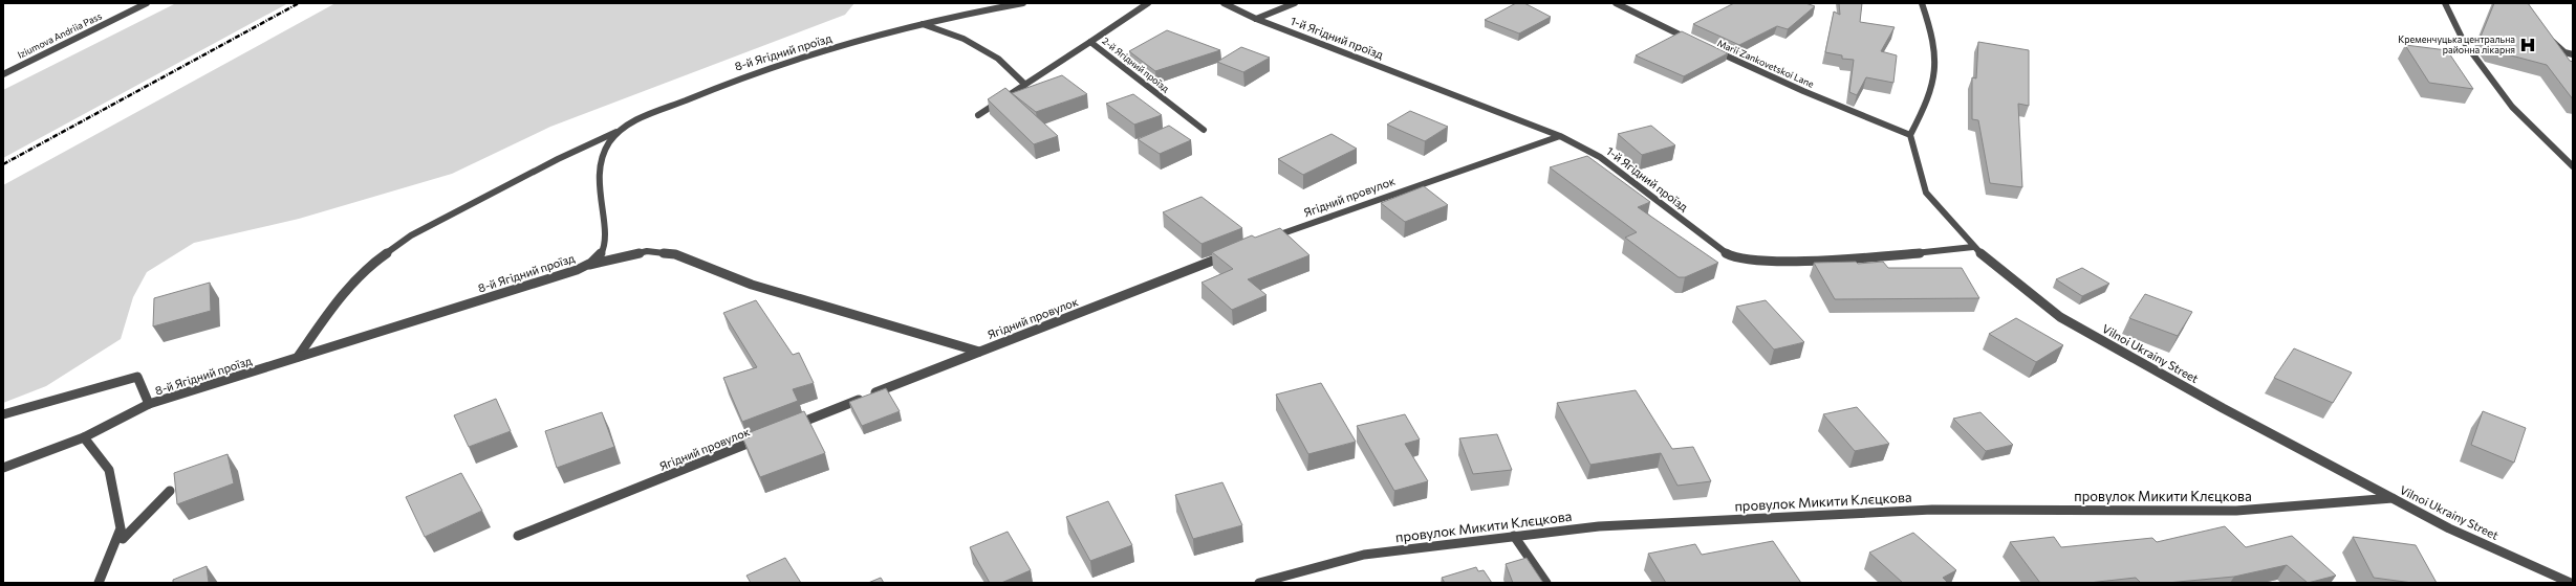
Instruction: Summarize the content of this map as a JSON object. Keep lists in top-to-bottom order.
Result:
{
  "streets": {
    "street": [
      "Iziumova Andriia Pass",
      "1-й Ягідний проїзд",
      "8-й Ягідний проїзд",
      "Marii Zankovetskoi Lane",
      "2-й Ягідний проїзд",
      "Ягідний провулок",
      "Vilnoi Ukrainy Street",
      "провулок Микити Клєцкова"
    ]
  },
  "crossings": [
    ["1-й Ягідний проїзд", "Ягідний провулок"],
    ["1-й Ягідний проїзд", "Vilnoi Ukrainy Street"],
    ["Marii Zankovetskoi Lane", "Vilnoi Ukrainy Street"],
    ["Vilnoi Ukrainy Street", "провулок Микити Клєцкова"]
  ],
  "places": {
    "hospital": ["Кременчуцька центральна районна лікарня"]
  }
}
